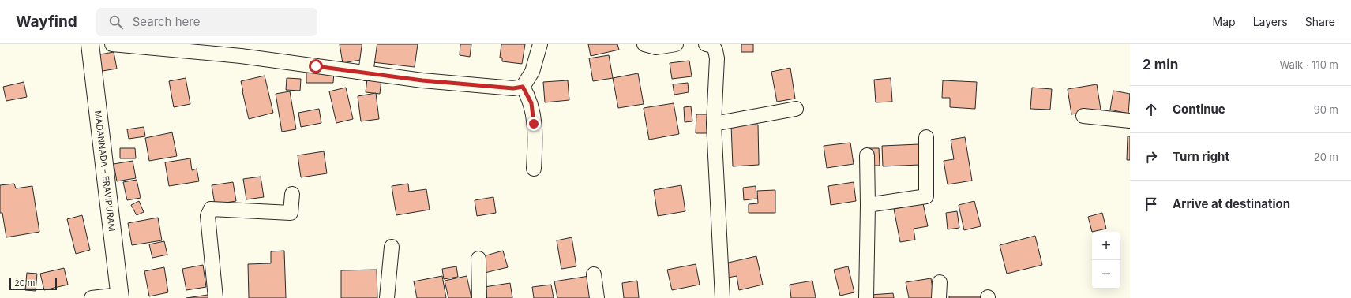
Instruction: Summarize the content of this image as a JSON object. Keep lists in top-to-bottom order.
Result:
{
  "streets": {
    "main road": ["MADANNADA - ERAVIPURAM"]
  },
  "scale_bar": "20 m",
  "page": {
    "header": "Wayfind",
    "search": "Search here",
    "nav": ["Map", "Layers", "Share"],
    "heading": ["2 min", "Walk · 110 m"],
    "list": [
      ["Continue", "90 m"],
      ["Turn right", "20 m"],
      "Arrive at destination"
    ],
    "map_buttons": ["+", "−"],
    "scale": "20 m"
  }
}
